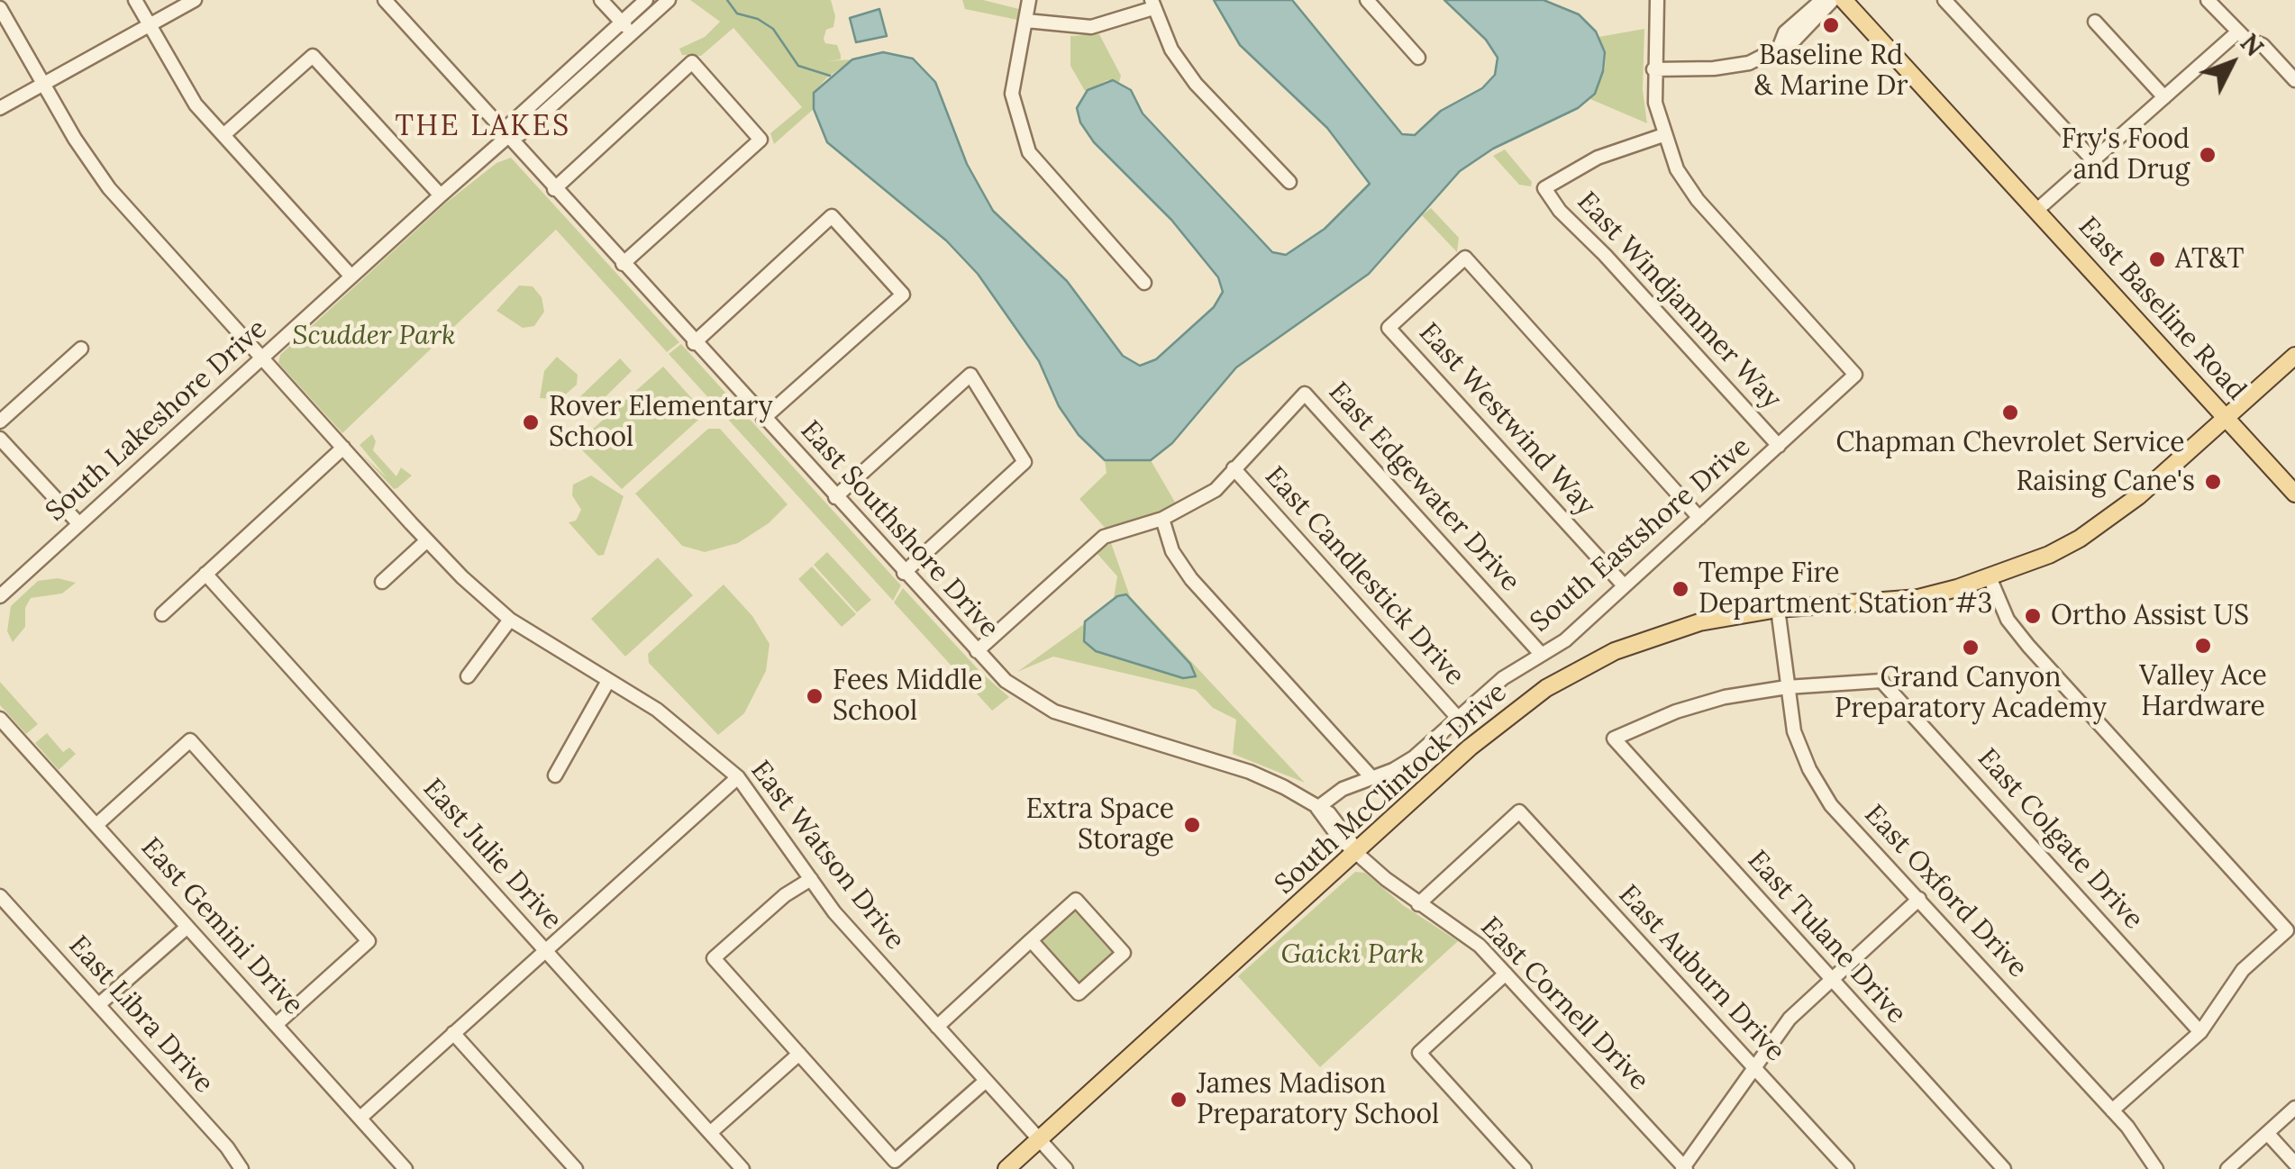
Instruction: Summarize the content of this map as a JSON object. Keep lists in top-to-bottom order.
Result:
{
  "streets": {
    "main road": ["East Baseline Road", "South McClintock Drive"],
    "street": [
      "East Windjammer Way",
      "East Westwind Way",
      "South Lakeshore Drive",
      "East Edgewater Drive",
      "East Southshore Drive",
      "South Eastshore Drive",
      "East Candlestick Drive",
      "East Colgate Drive",
      "East Julie Drive",
      "East Watson Drive",
      "East Oxford Drive",
      "East Gemini Drive",
      "East Tulane Drive",
      "East Auburn Drive",
      "East Cornell Drive",
      "East Libra Drive"
    ]
  },
  "crossings": [
    ["East Windjammer Way", "South Eastshore Drive"],
    ["East Baseline Road", "South McClintock Drive"],
    ["East Westwind Way", "South Eastshore Drive"],
    ["South Lakeshore Drive", "East Southshore Drive"],
    ["South Lakeshore Drive", "East Watson Drive"],
    ["East Edgewater Drive", "South Eastshore Drive"],
    ["East Edgewater Drive", "East Candlestick Drive"],
    ["East Southshore Drive", "South Eastshore Drive"],
    ["East Southshore Drive", "South McClintock Drive"],
    ["East Southshore Drive", "East Cornell Drive"],
    ["South Eastshore Drive", "East Candlestick Drive"],
    ["South McClintock Drive", "East Watson Drive"],
    ["South McClintock Drive", "East Oxford Drive"],
    ["South McClintock Drive", "East Cornell Drive"],
    ["East Colgate Drive", "East Oxford Drive"],
    ["East Colgate Drive", "East Tulane Drive"],
    ["East Oxford Drive", "East Tulane Drive"],
    ["East Auburn Drive", "East Cornell Drive"]
  ],
  "districts": ["THE LAKES"],
  "parks": ["Scudder Park", "Gaicki Park"],
  "places": [
    "Baseline Rd & Marine Dr",
    "Fry's Food and Drug",
    "AT&T",
    "Chapman Chevrolet Service",
    "Rover Elementary School",
    "Raising Cane's",
    "Tempe Fire Department Station #3",
    "Ortho Assist US",
    "Valley Ace Hardware",
    "Grand Canyon Preparatory Academy",
    "Fees Middle School",
    "Extra Space Storage",
    "James Madison Preparatory School"
  ],
  "north": "top right"
}
